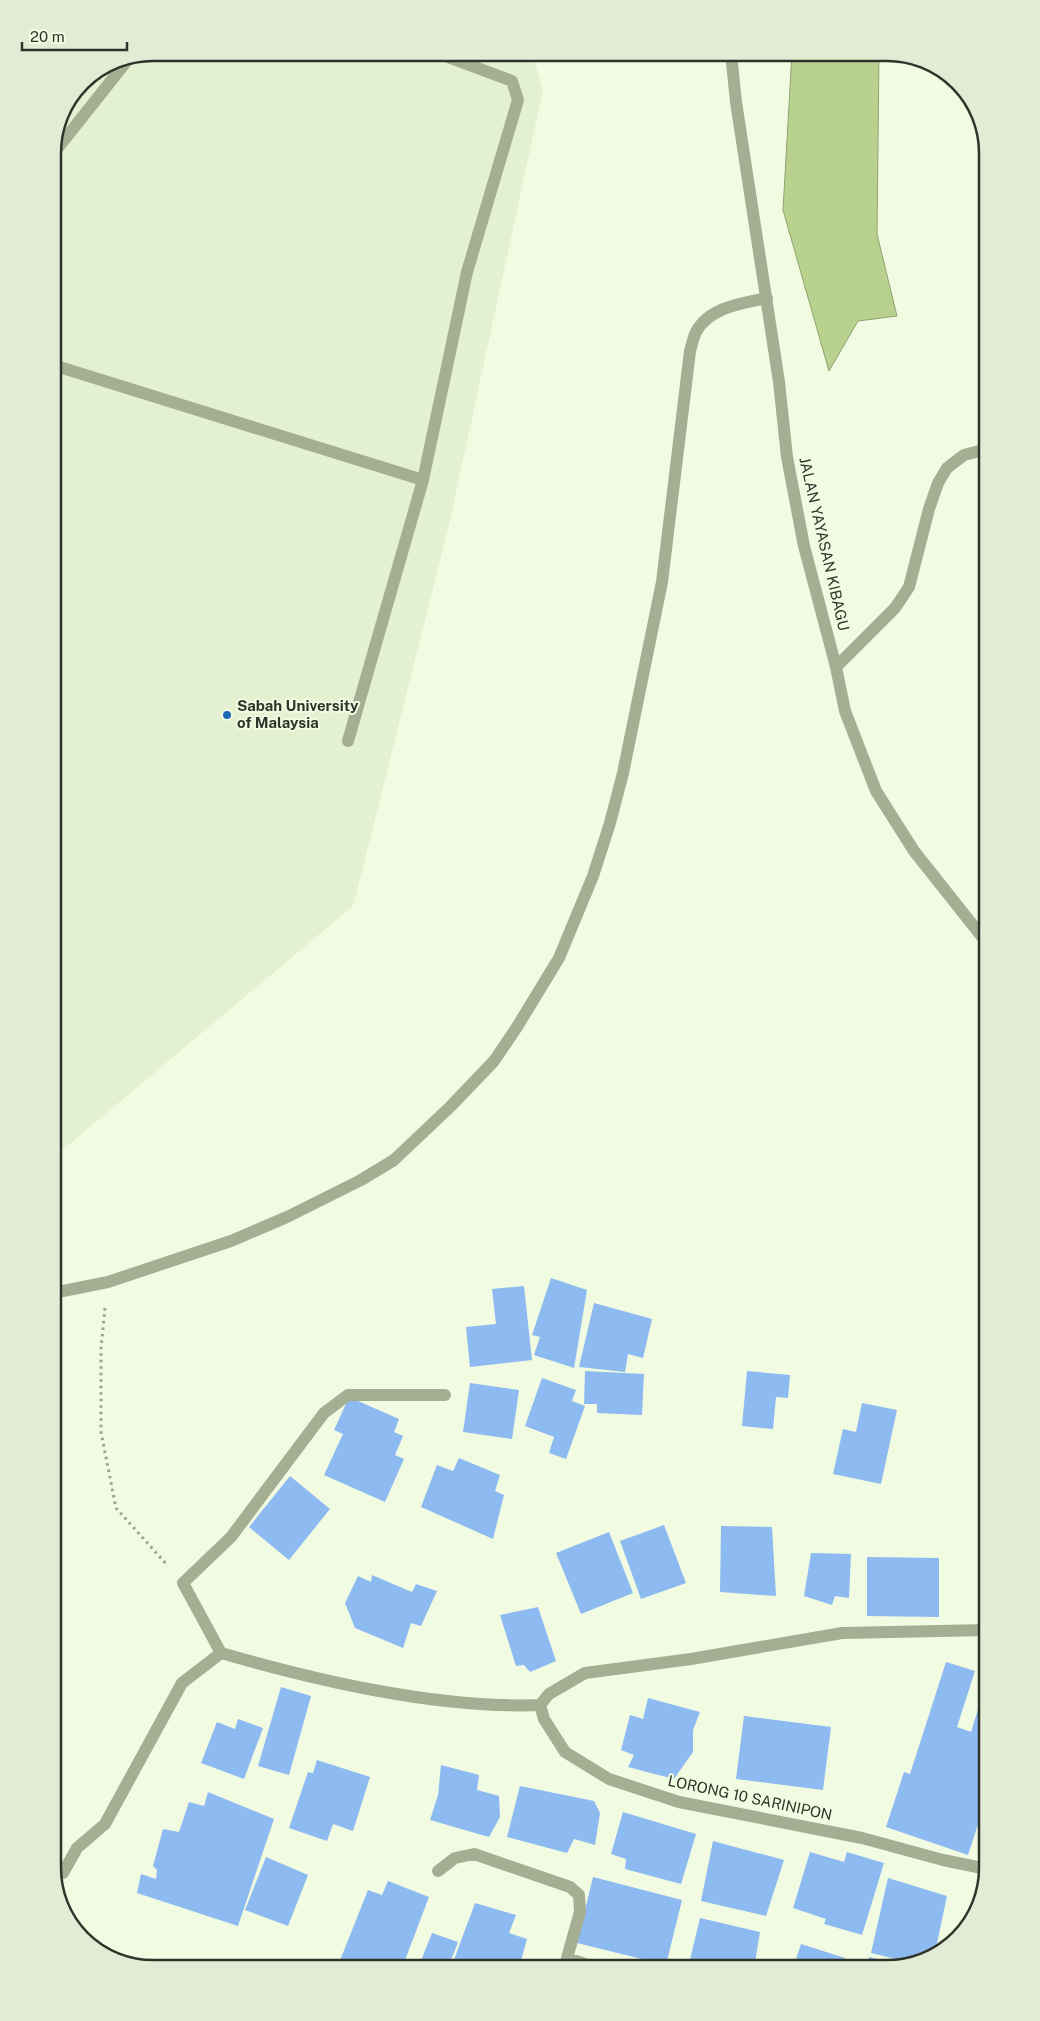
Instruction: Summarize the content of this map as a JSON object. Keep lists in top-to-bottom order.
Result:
{
  "streets": {
    "street": ["JALAN YAYASAN KIBAGU", "LORONG 10 SARINIPON"]
  },
  "places": ["Sabah University of Malaysia"],
  "scale_bar": "20 m"
}
